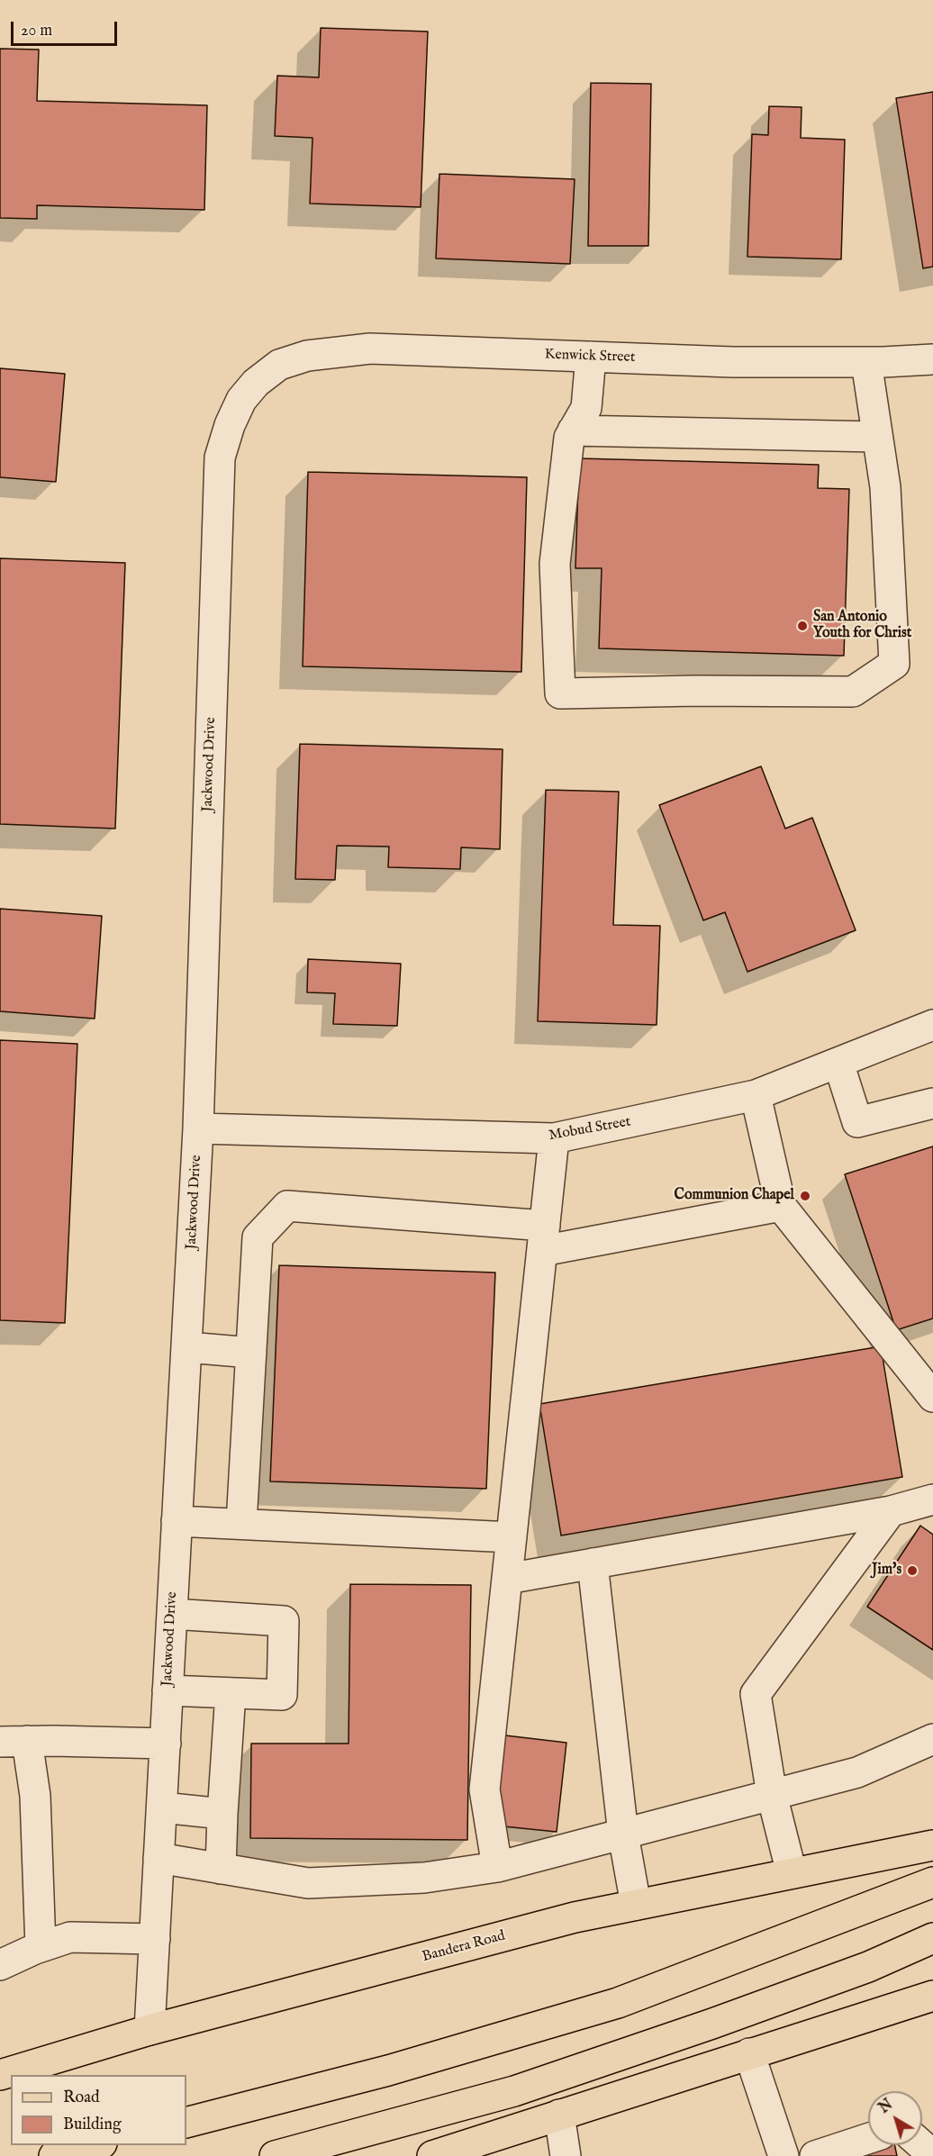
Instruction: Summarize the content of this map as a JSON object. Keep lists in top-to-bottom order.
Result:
{
  "streets": {
    "main road": ["Bandera Road"],
    "street": ["Kenwick Street", "Jackwood Drive", "Mobud Street"]
  },
  "crossings": [
    ["Kenwick Street", "Jackwood Drive"],
    ["Jackwood Drive", "Mobud Street"],
    ["Jackwood Drive", "Bandera Road"]
  ],
  "places": ["San Antonio Youth for Christ", "Communion Chapel", "Jim's"],
  "legend": ["Road", "Building"],
  "scale_bar": "20 m",
  "north": "top left"
}
